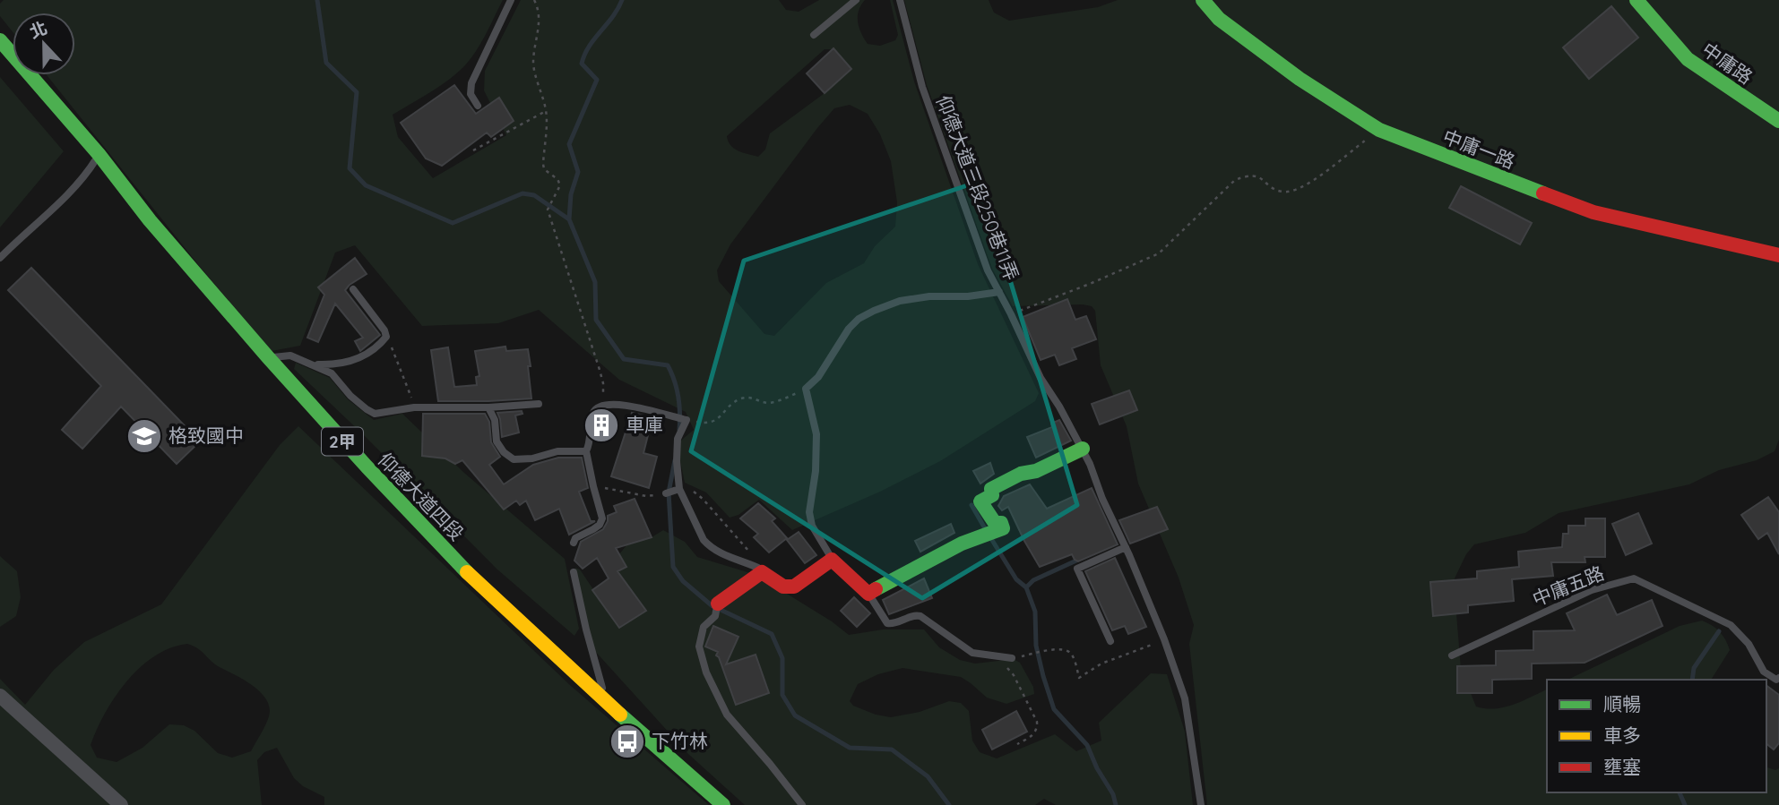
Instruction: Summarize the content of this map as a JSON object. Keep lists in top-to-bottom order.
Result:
{
  "streets": {
    "street": [
      "中庸路",
      "中庸一路",
      "2甲",
      "仰德大道四段"
    ],
    "lane": ["仰德大道三段250巷11弄", "中庸五路"]
  },
  "places": {
    "building": ["車庫"],
    "school or university": ["格致國中"],
    "bus stop": ["下竹林"]
  },
  "legend": ["順暢", "車多", "壅塞"],
  "north": "top"
}
